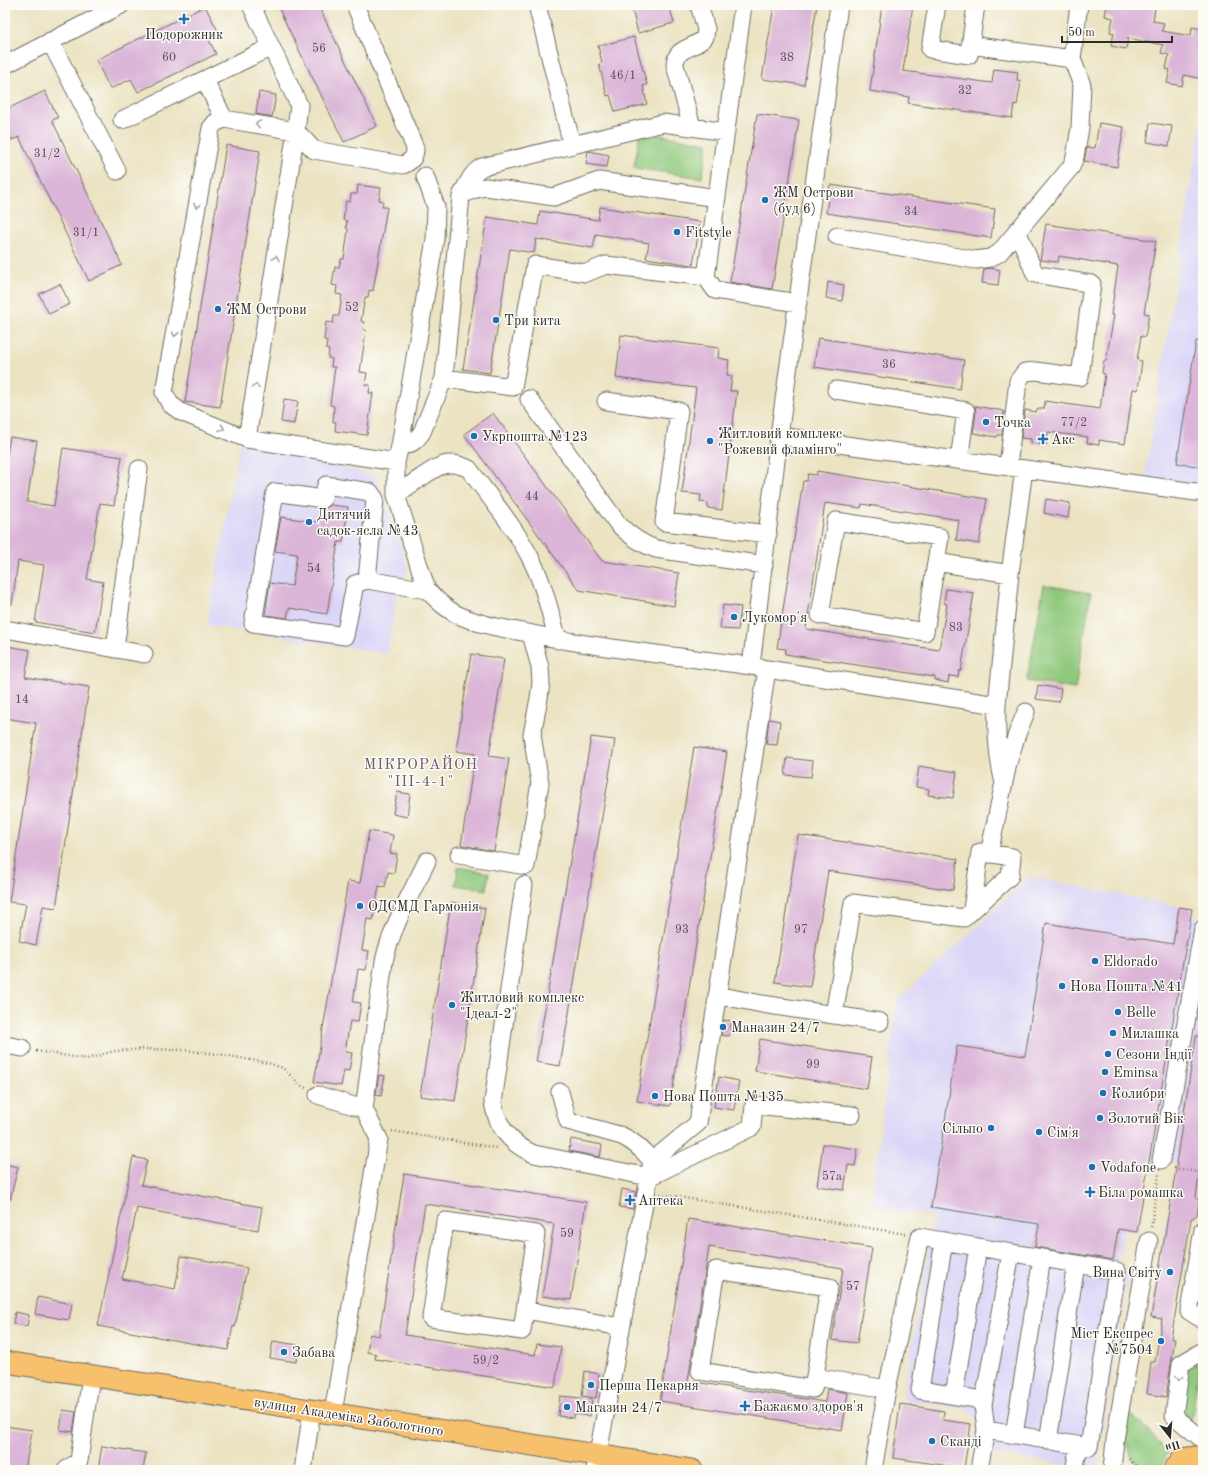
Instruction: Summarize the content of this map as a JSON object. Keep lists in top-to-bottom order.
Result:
{
  "streets": {
    "main road": ["вулиця Академіка Заболотного"]
  },
  "districts": ["МІКРОРАЙОН \"ІІІ-4-1\""],
  "places": {
    "health": [
      "Подорожник",
      "Акс",
      "Біла ромашка",
      "Аптека",
      "Бажаємо здоров'я"
    ],
    "other": [
      "ЖМ Острови (буд 6)",
      "Fitstyle",
      "ЖМ Острови",
      "Три кита",
      "Точка",
      "Укрпошта №123",
      "Житловий комплекс \"Рожевий фламінго\"",
      "Дитячий садок-ясла №43",
      "Лукомор'я",
      "ОДСМД Гармонія",
      "Eldorado",
      "Нова Пошта №41",
      "Житловий комплекс \"Ідеал-2\"",
      "Belle",
      "Маназин 24/7",
      "Милашка",
      "Сезони Індії",
      "Eminsa",
      "Колибри",
      "Нова Пошта №135",
      "Золотий Вік",
      "Сільпо",
      "Сім'я",
      "Vodafone",
      "Вина Світу",
      "Міст Експрес №7504",
      "Забава",
      "Перша Пекарня",
      "Магазин 24/7",
      "Сканді"
    ]
  },
  "house_numbers": [
    "56",
    "60",
    "38",
    "46/1",
    "32",
    "31/2",
    "34",
    "31/1",
    "52",
    "36",
    "77/2",
    "44",
    "54",
    "83",
    "14",
    "93",
    "97",
    "99",
    "57а",
    "59",
    "57",
    "59/2"
  ],
  "scale_bar": "50 m",
  "north": "bottom"
}
